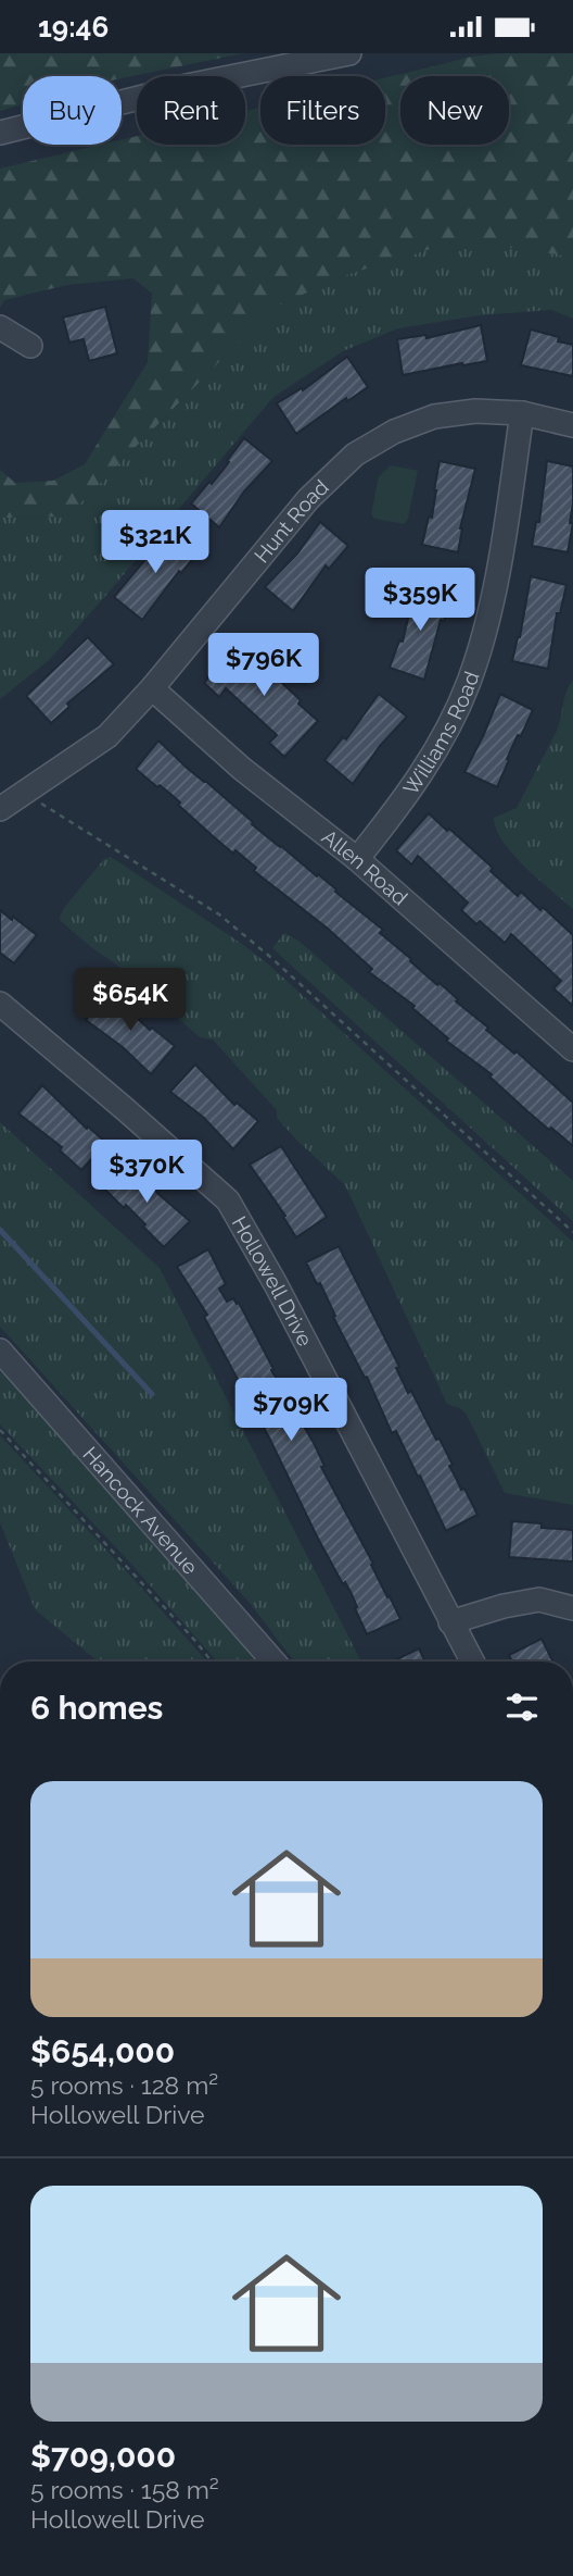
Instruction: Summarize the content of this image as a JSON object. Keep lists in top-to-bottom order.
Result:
{
  "streets": {
    "street": [
      "Hunt Road",
      "Williams Road",
      "Allen Road",
      "Hollowell Drive",
      "Hancock Avenue"
    ]
  },
  "crossings": [
    ["Hunt Road", "Williams Road"],
    ["Hunt Road", "Allen Road"],
    ["Williams Road", "Allen Road"]
  ],
  "page": {
    "status": "19:46",
    "chip": [
      "Buy",
      "Rent",
      "Filters",
      "New"
    ],
    "price": [
      "$321K",
      "$359K",
      "$796K",
      "$654K",
      "$370K",
      "$709K"
    ],
    "heading": "6 homes",
    "list": [
      {
        "name": "$654,000",
        "note": "5 rooms · 128 m² · Hollowell Drive"
      },
      {
        "name": "$709,000",
        "note": "5 rooms · 158 m² · Hollowell Drive"
      }
    ]
  }
}
